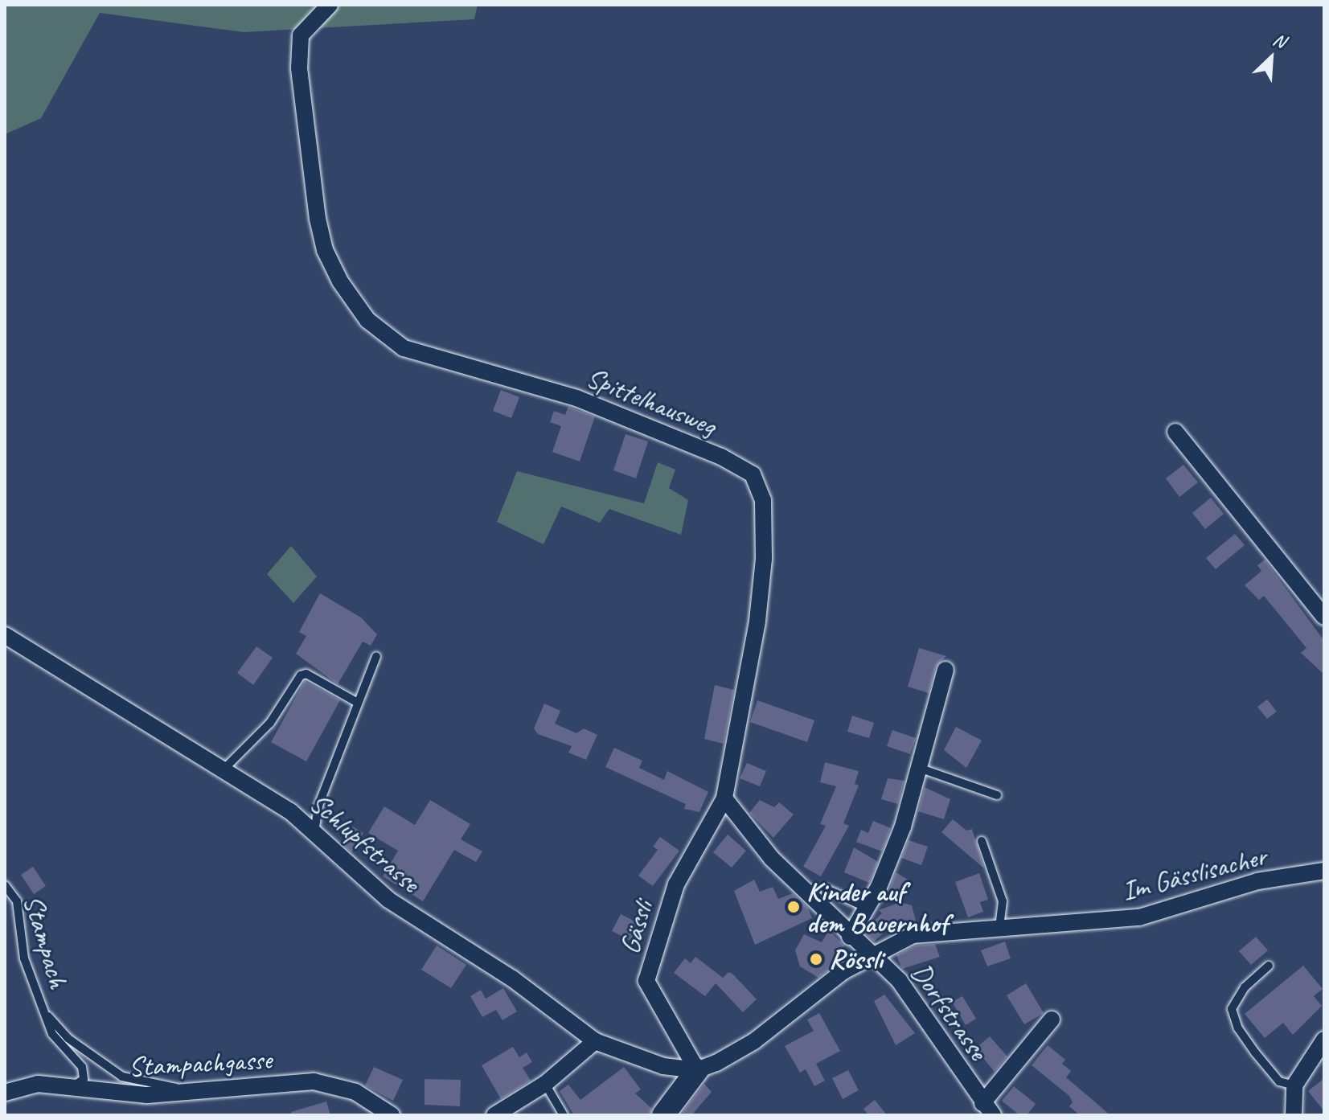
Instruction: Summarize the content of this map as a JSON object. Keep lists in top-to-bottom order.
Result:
{
  "streets": {
    "street": [
      "Spittelhausweg",
      "Schlupfstrasse",
      "Im Gässlisacher",
      "Gässli",
      "Dorfstrasse",
      "Stampachgasse"
    ],
    "lane": ["Stampach"]
  },
  "crossings": [
    ["Spittelhausweg", "Gässli"],
    ["Schlupfstrasse", "Gässli"],
    ["Schlupfstrasse", "Dorfstrasse"],
    ["Im Gässlisacher", "Dorfstrasse"],
    ["Gässli", "Dorfstrasse"],
    ["Stampach", "Stampachgasse"]
  ],
  "places": ["Kinder auf dem Bauernhof", "Rössli"],
  "north": "top right"
}
